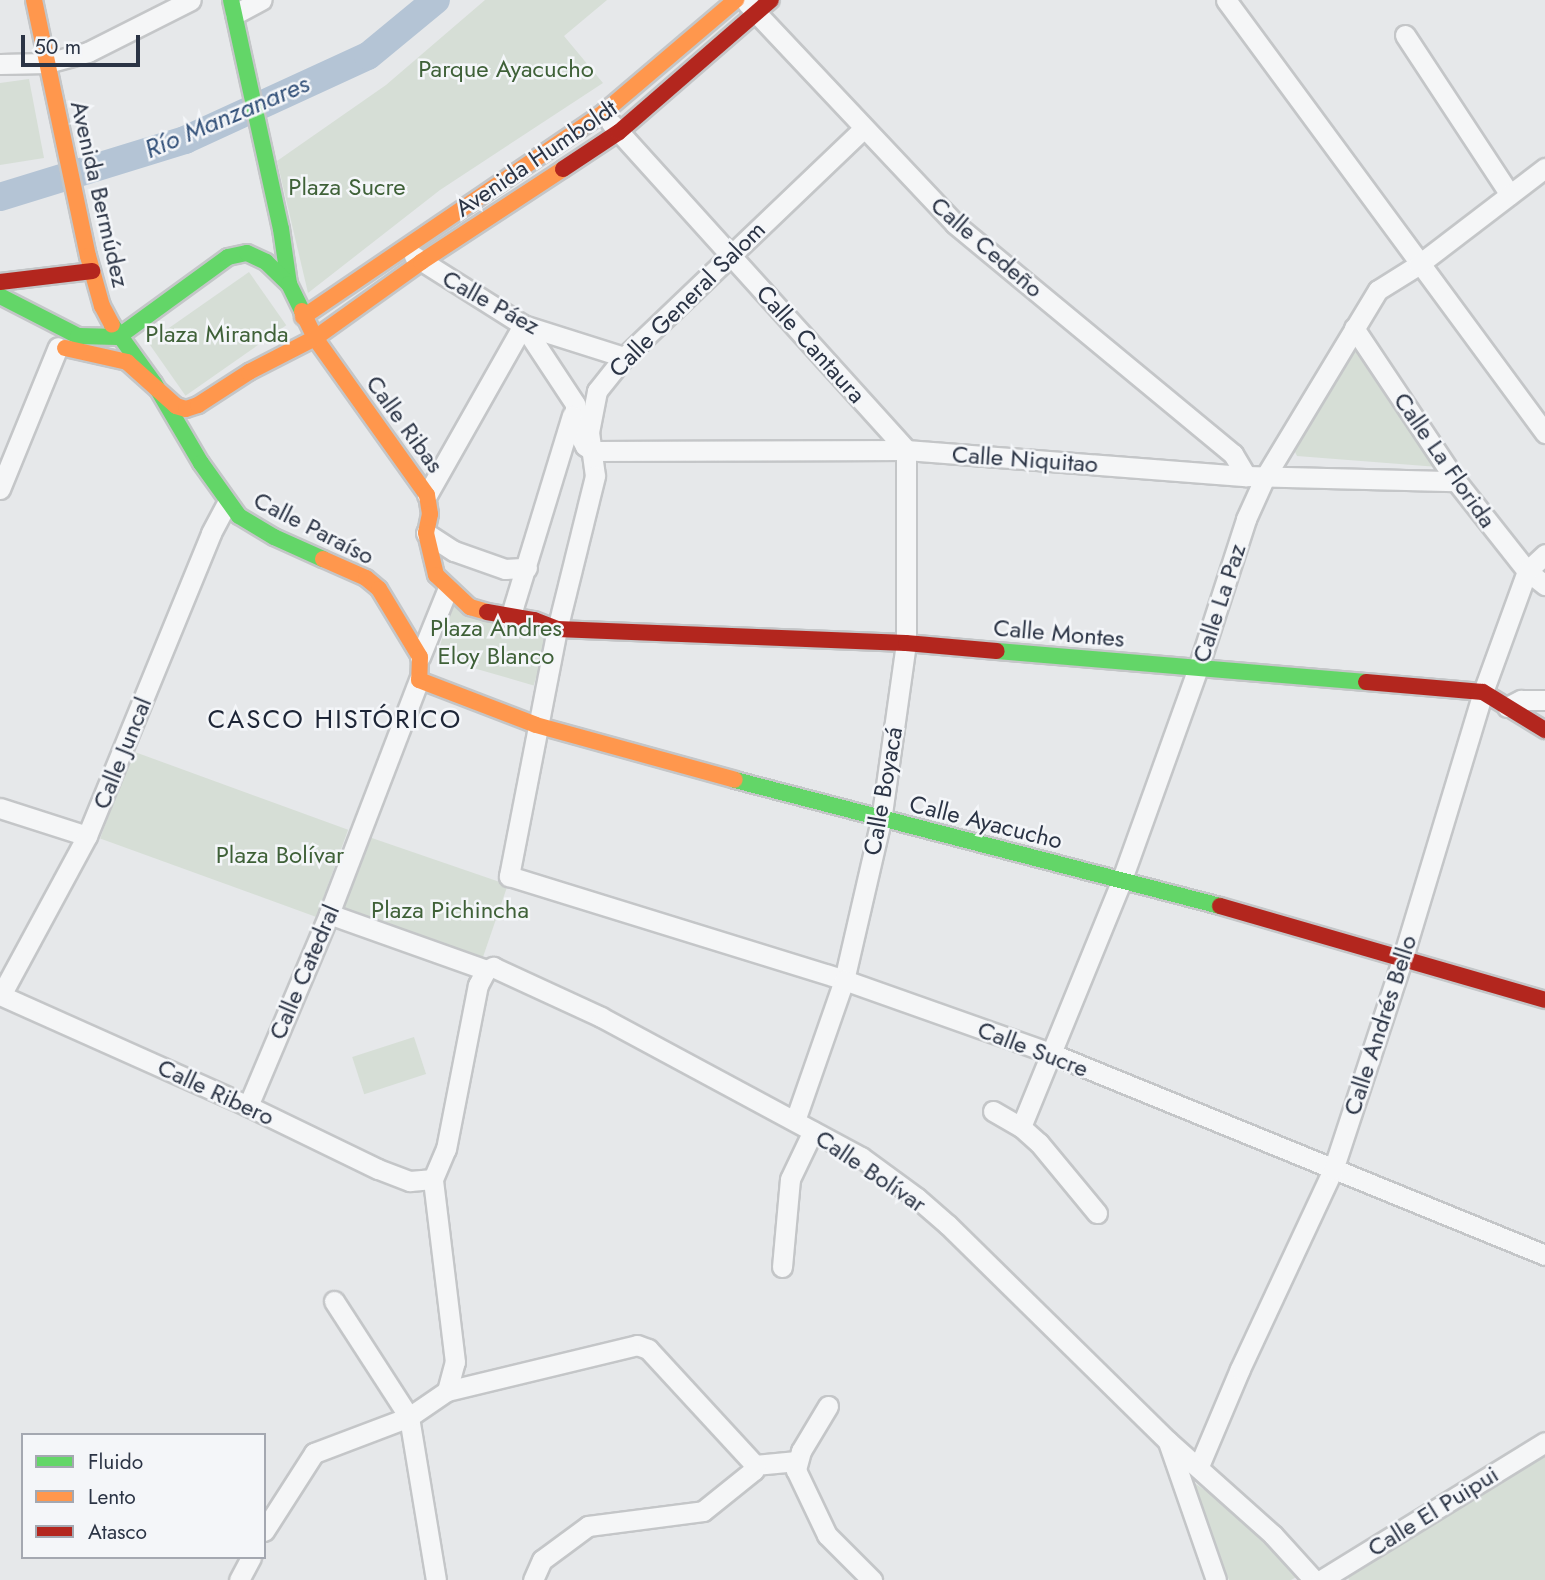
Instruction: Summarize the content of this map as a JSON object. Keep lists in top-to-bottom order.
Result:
{
  "streets": {
    "street": [
      "Avenida Humboldt",
      "Avenida Bermúdez",
      "Calle Cedeño",
      "Calle General Salom",
      "Calle Páez",
      "Calle Cantaura",
      "Calle Ribas",
      "Calle Niquitao",
      "Calle La Florida",
      "Calle Paraíso",
      "Calle La Paz",
      "Calle Montes",
      "Calle Juncal",
      "Calle Boyacá",
      "Calle Ayacucho",
      "Calle Catedral",
      "Calle Andrés Bello",
      "Calle Sucre",
      "Calle Ribero",
      "Calle Bolívar",
      "Calle El Puipui"
    ]
  },
  "crossings": [
    ["Avenida Humboldt", "Avenida Bermúdez"],
    ["Avenida Humboldt", "Calle Cedeño"],
    ["Avenida Humboldt", "Calle Páez"],
    ["Avenida Humboldt", "Calle Cantaura"],
    ["Avenida Humboldt", "Calle Ribas"],
    ["Avenida Humboldt", "Calle Paraíso"],
    ["Avenida Bermúdez", "Calle Paraíso"],
    ["Calle Cedeño", "Calle General Salom"],
    ["Calle Cedeño", "Calle Niquitao"],
    ["Calle Cedeño", "Calle La Paz"],
    ["Calle General Salom", "Calle Páez"],
    ["Calle General Salom", "Calle Cantaura"],
    ["Calle General Salom", "Calle Ribas"],
    ["Calle General Salom", "Calle Niquitao"],
    ["Calle General Salom", "Calle Montes"],
    ["Calle General Salom", "Calle Ayacucho"],
    ["Calle General Salom", "Calle Sucre"],
    ["Calle Cantaura", "Calle Niquitao"],
    ["Calle Cantaura", "Calle Boyacá"],
    ["Calle Ribas", "Calle Montes"],
    ["Calle Niquitao", "Calle La Florida"],
    ["Calle Niquitao", "Calle La Paz"],
    ["Calle Niquitao", "Calle Boyacá"],
    ["Calle La Florida", "Calle La Paz"],
    ["Calle La Florida", "Calle Andrés Bello"],
    ["Calle Paraíso", "Calle Juncal"],
    ["Calle La Paz", "Calle Montes"],
    ["Calle La Paz", "Calle Ayacucho"],
    ["Calle La Paz", "Calle Sucre"],
    ["Calle Montes", "Calle Boyacá"],
    ["Calle Montes", "Calle Andrés Bello"],
    ["Calle Juncal", "Calle Ribero"],
    ["Calle Boyacá", "Calle Ayacucho"],
    ["Calle Boyacá", "Calle Sucre"],
    ["Calle Boyacá", "Calle Bolívar"],
    ["Calle Ayacucho", "Calle Catedral"],
    ["Calle Ayacucho", "Calle Andrés Bello"],
    ["Calle Catedral", "Calle Ribero"],
    ["Calle Catedral", "Calle Bolívar"],
    ["Calle Andrés Bello", "Calle Sucre"],
    ["Calle Andrés Bello", "Calle Bolívar"]
  ],
  "districts": ["CASCO HISTÓRICO"],
  "water": ["Río Manzanares"],
  "parks": [
    "Parque Ayacucho",
    "Plaza Sucre",
    "Plaza Miranda",
    "Plaza Andres Eloy Blanco",
    "Plaza Bolívar",
    "Plaza Pichincha"
  ],
  "legend": ["Fluido", "Lento", "Atasco"],
  "scale_bar": "50 m"
}
